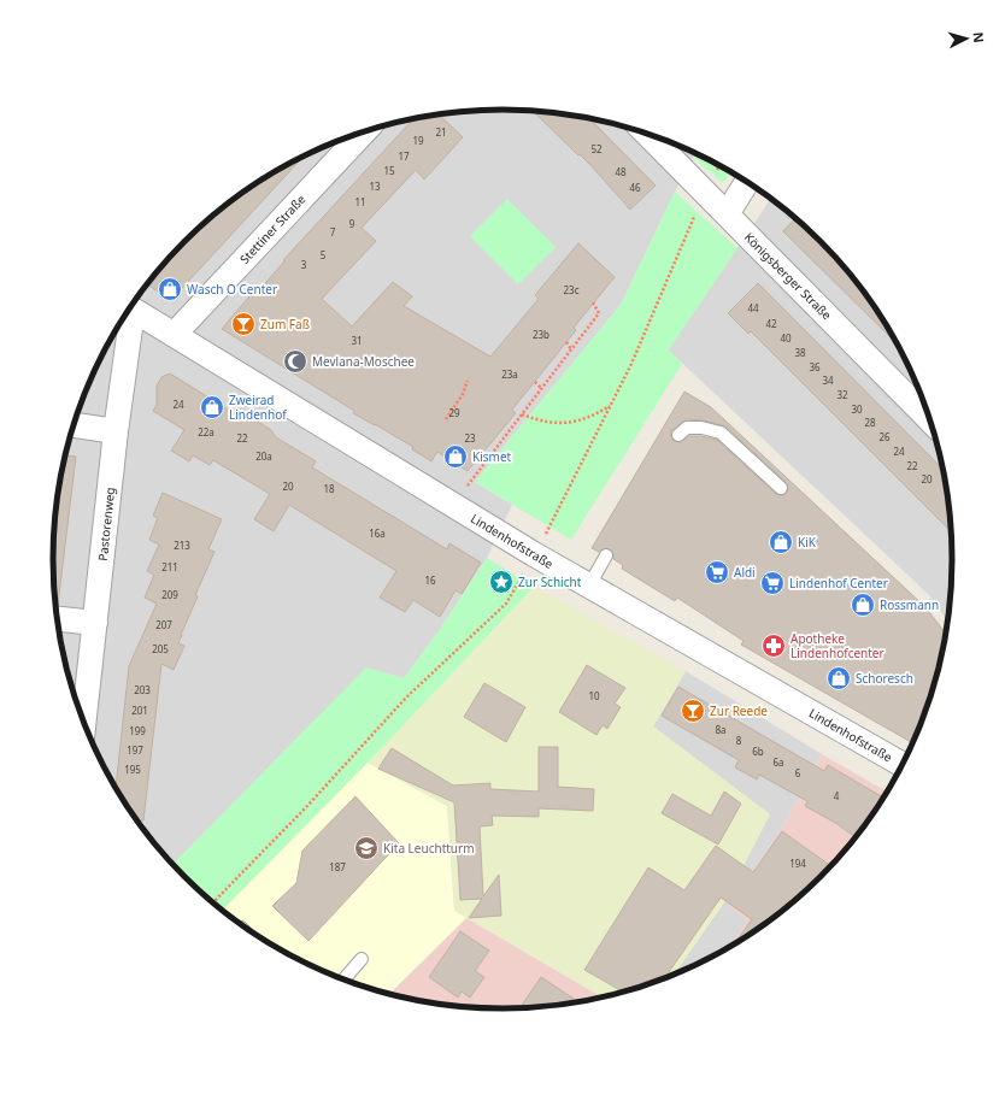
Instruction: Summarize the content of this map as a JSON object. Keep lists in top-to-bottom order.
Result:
{
  "streets": {
    "street": [
      "Stettiner Straße",
      "Königsberger Straße",
      "Pastorenweg",
      "Lindenhofstraße"
    ]
  },
  "crossings": [
    ["Stettiner Straße", "Lindenhofstraße"]
  ],
  "places": {
    "shop": [
      "Wasch O Center",
      "Zweirad Lindenhof",
      "Kismet",
      "KiK",
      "Rossmann",
      "Schoresch"
    ],
    "bar": ["Zum Faß", "Zur Reede"],
    "mosque": ["Mevlana-Moschee"],
    "supermarket": ["Aldi", "Lindenhof Center"],
    "place": ["Zur Schicht"],
    "pharmacy": ["Apotheke Lindenhofcenter"],
    "school or university": ["Kita Leuchtturm"]
  },
  "house_numbers": [
    "21",
    "19",
    "52",
    "17",
    "15",
    "48",
    "13",
    "46",
    "11",
    "9",
    "7",
    "5",
    "3",
    "23c",
    "44",
    "42",
    "23b",
    "40",
    "31",
    "38",
    "36",
    "23a",
    "34",
    "32",
    "24",
    "30",
    "29",
    "28",
    "22a",
    "26",
    "22",
    "23",
    "24",
    "20a",
    "22",
    "20",
    "20",
    "18",
    "16a",
    "213",
    "211",
    "16",
    "209",
    "207",
    "205",
    "203",
    "10",
    "201",
    "8a",
    "199",
    "8",
    "197",
    "6b",
    "6a",
    "195",
    "6",
    "4",
    "194",
    "187"
  ],
  "north": "right"
}
